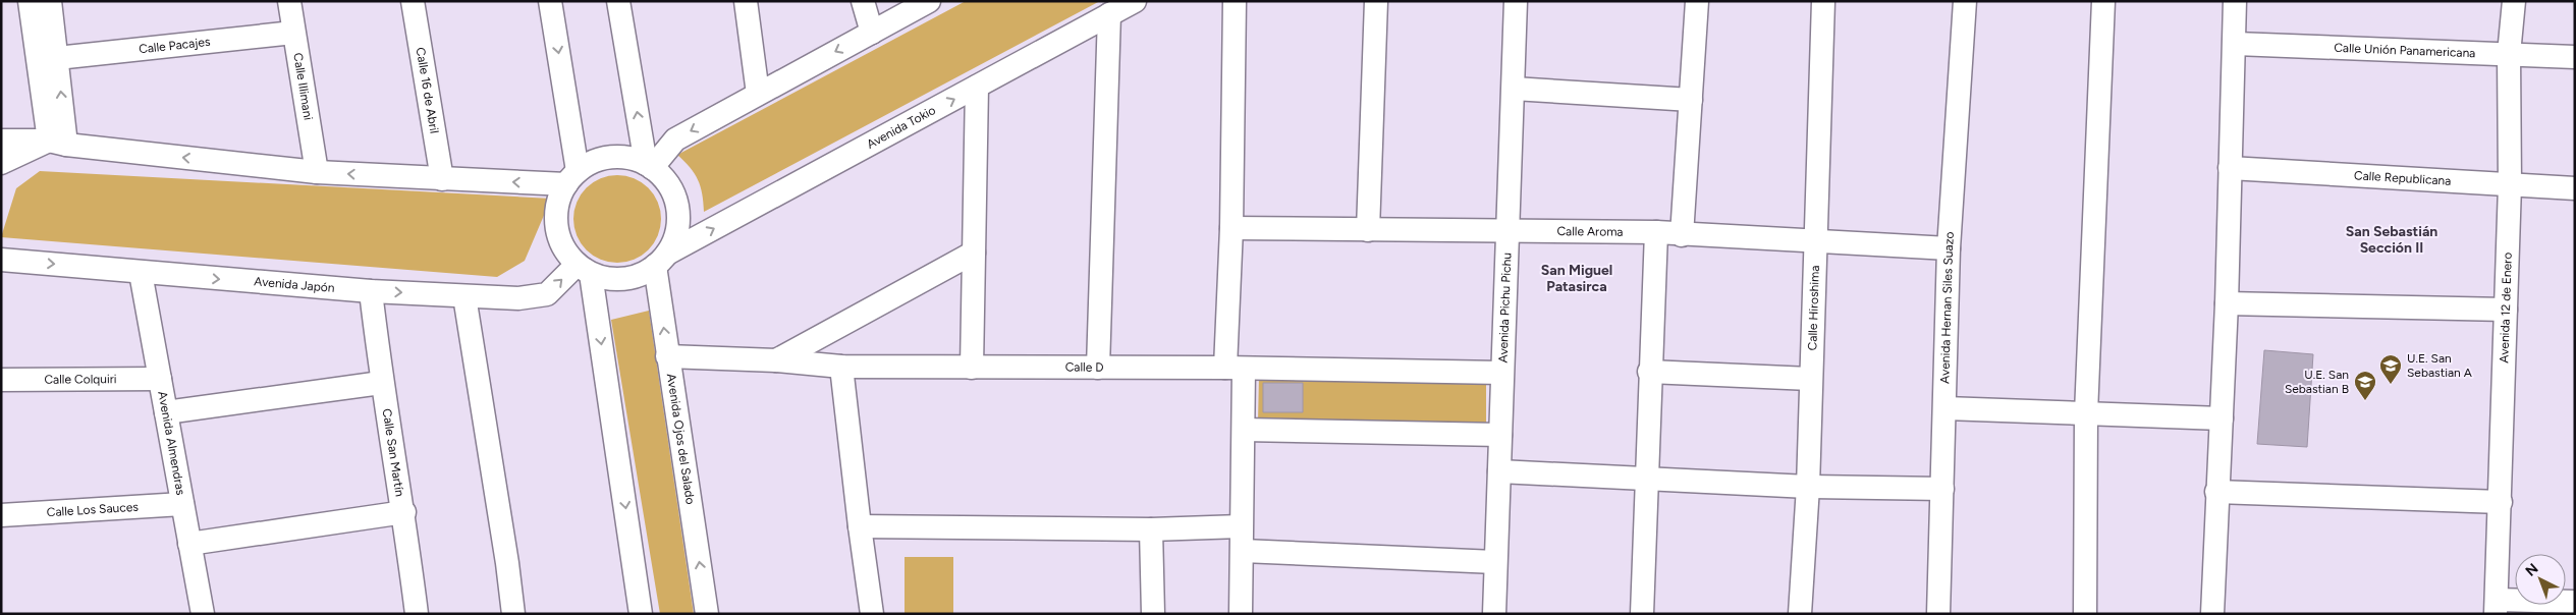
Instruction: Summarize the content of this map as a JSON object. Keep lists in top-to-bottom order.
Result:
{
  "streets": {
    "street": [
      "Calle Pacajes",
      "Calle Unión Panamericana",
      "Calle Illimani",
      "Calle 16 de Abril",
      "Avenida Tokio",
      "Calle Republicana",
      "Calle Aroma",
      "Avenida Japón",
      "Avenida Pichu Pichu",
      "Calle Hiroshima",
      "Avenida Hernan Siles Suazo",
      "Avenida 12 de Enero",
      "Calle D",
      "Calle Colquiri",
      "Avenida Ojos del Salado",
      "Avenida Almendras",
      "Calle San Martín",
      "Calle Los Sauces"
    ]
  },
  "crossings": [
    ["Calle Pacajes", "Calle Illimani"],
    ["Calle Unión Panamericana", "Avenida 12 de Enero"],
    ["Avenida Tokio", "Avenida Japón"],
    ["Avenida Tokio", "Avenida Ojos del Salado"],
    ["Calle Republicana", "Avenida 12 de Enero"],
    ["Calle Aroma", "Avenida Pichu Pichu"],
    ["Calle Aroma", "Calle Hiroshima"],
    ["Calle Aroma", "Avenida Hernan Siles Suazo"],
    ["Avenida Japón", "Avenida Ojos del Salado"],
    ["Avenida Japón", "Avenida Almendras"],
    ["Avenida Japón", "Calle San Martín"],
    ["Avenida Pichu Pichu", "Calle D"],
    ["Calle D", "Avenida Ojos del Salado"],
    ["Calle Colquiri", "Avenida Almendras"],
    ["Avenida Almendras", "Calle Los Sauces"]
  ],
  "districts": ["San Sebastián Sección II", "San Miguel Patasirca"],
  "places": {
    "school or university": ["U.E. San Sebastian A", "U.E. San Sebastian B"]
  },
  "north": "top left"
}
